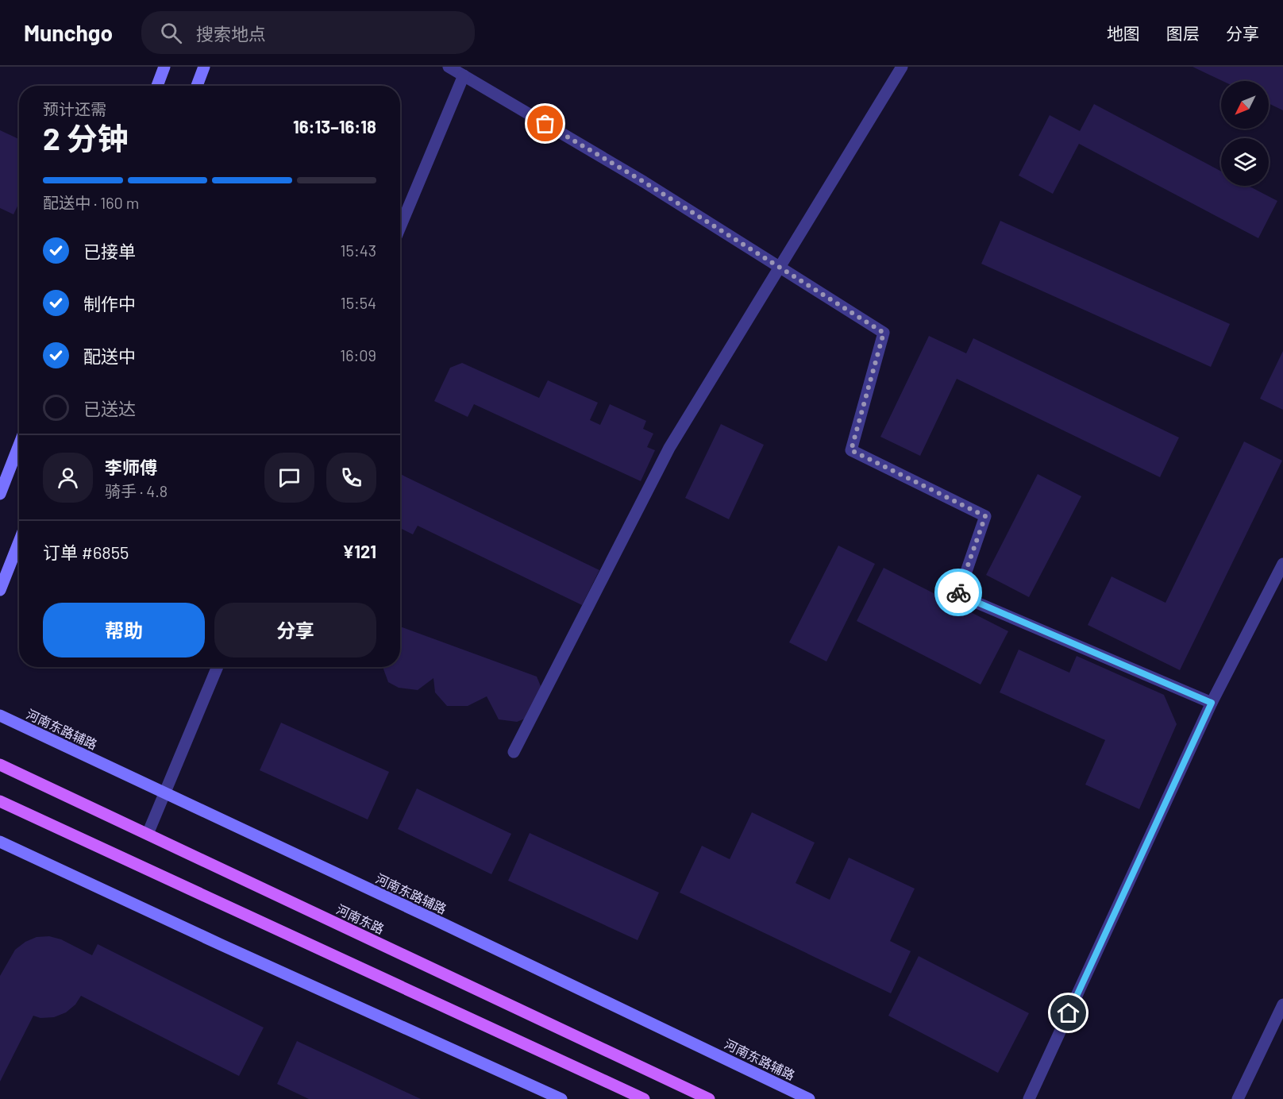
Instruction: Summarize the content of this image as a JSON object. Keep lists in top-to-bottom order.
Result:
{
  "streets": {
    "main road": ["河南东路"],
    "street": ["河南东路辅路"]
  },
  "north": "bottom left",
  "page": {
    "header": "Munchgo",
    "search": "搜索地点",
    "nav": ["地图", "图层", "分享"],
    "heading": ["2 分钟", "预计还需", "16:13–16:18"],
    "panel": [
      "李师傅",
      "骑手 · 4.8",
      "订单 #6855",
      "¥121"
    ],
    "bar": "配送中 · 160 m",
    "list": [
      ["已接单", "15:43"],
      ["制作中", "15:54"],
      ["配送中", "16:09"],
      "已送达"
    ],
    "buttons": ["帮助", "分享"]
  }
}
